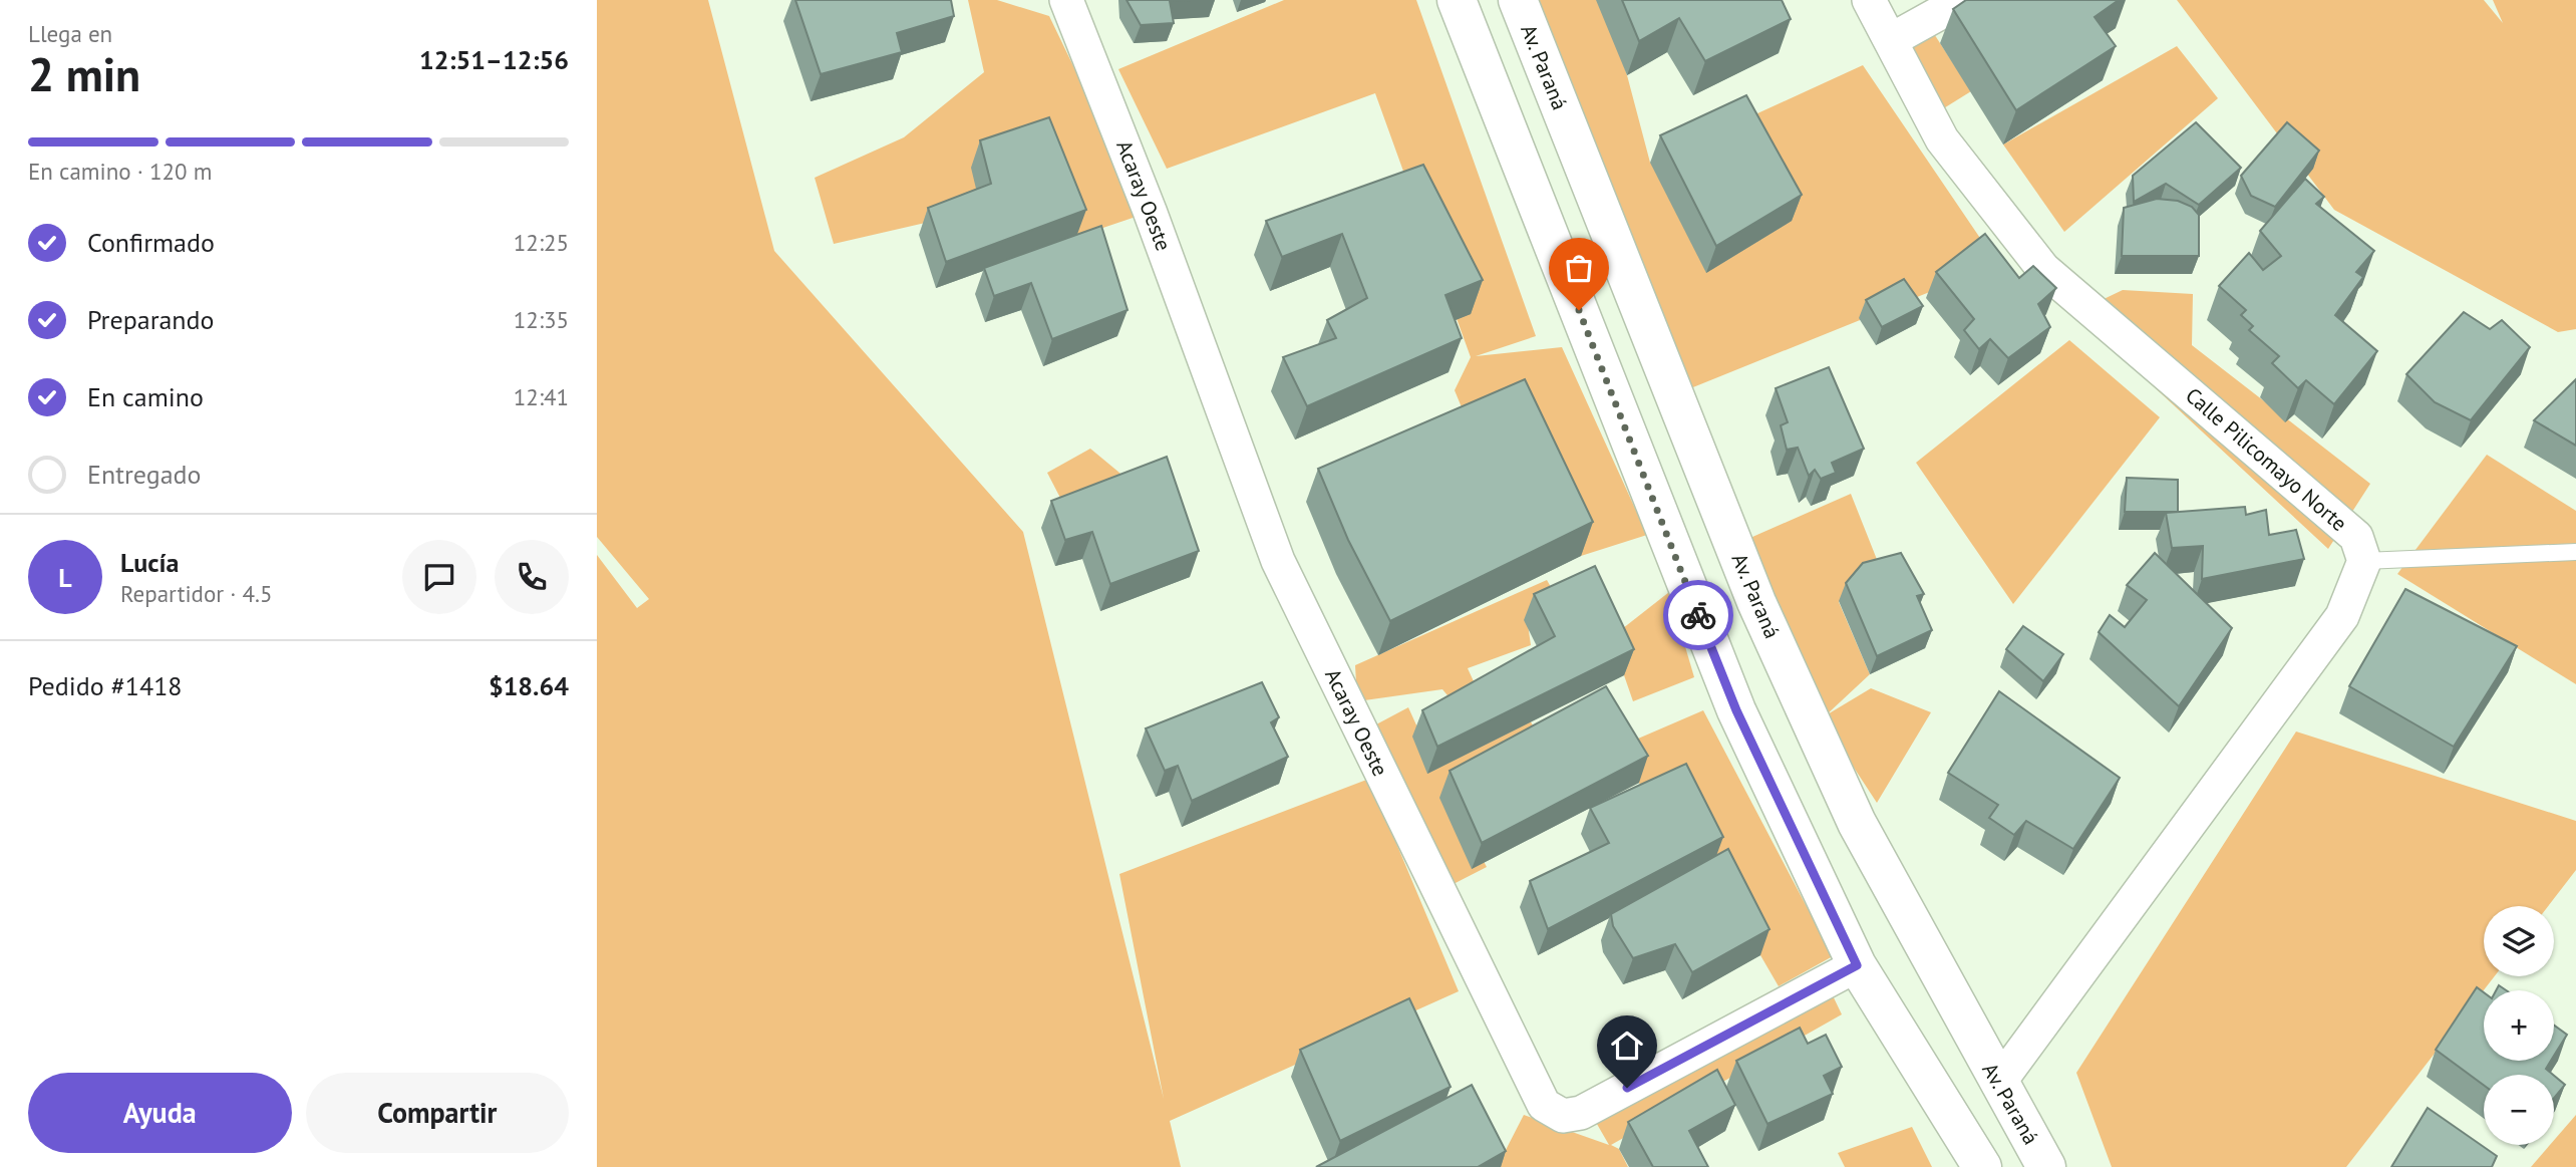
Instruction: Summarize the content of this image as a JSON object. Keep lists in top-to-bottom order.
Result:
{
  "streets": {
    "street": ["Av. Paraná", "Acaray Oeste", "Calle Pilicomayo Norte"]
  },
  "page": {
    "heading": ["2 min", "Llega en", "12:51–12:56"],
    "panel": [
      "Lucía",
      "Repartidor · 4.5",
      "Pedido #1418",
      "$18.64"
    ],
    "bar": "En camino · 120 m",
    "list": [
      ["Confirmado", "12:25"],
      ["Preparando", "12:35"],
      ["En camino", "12:41"],
      "Entregado"
    ],
    "round": "L",
    "map_buttons": ["+", "−"],
    "buttons": ["Ayuda", "Compartir"]
  }
}
